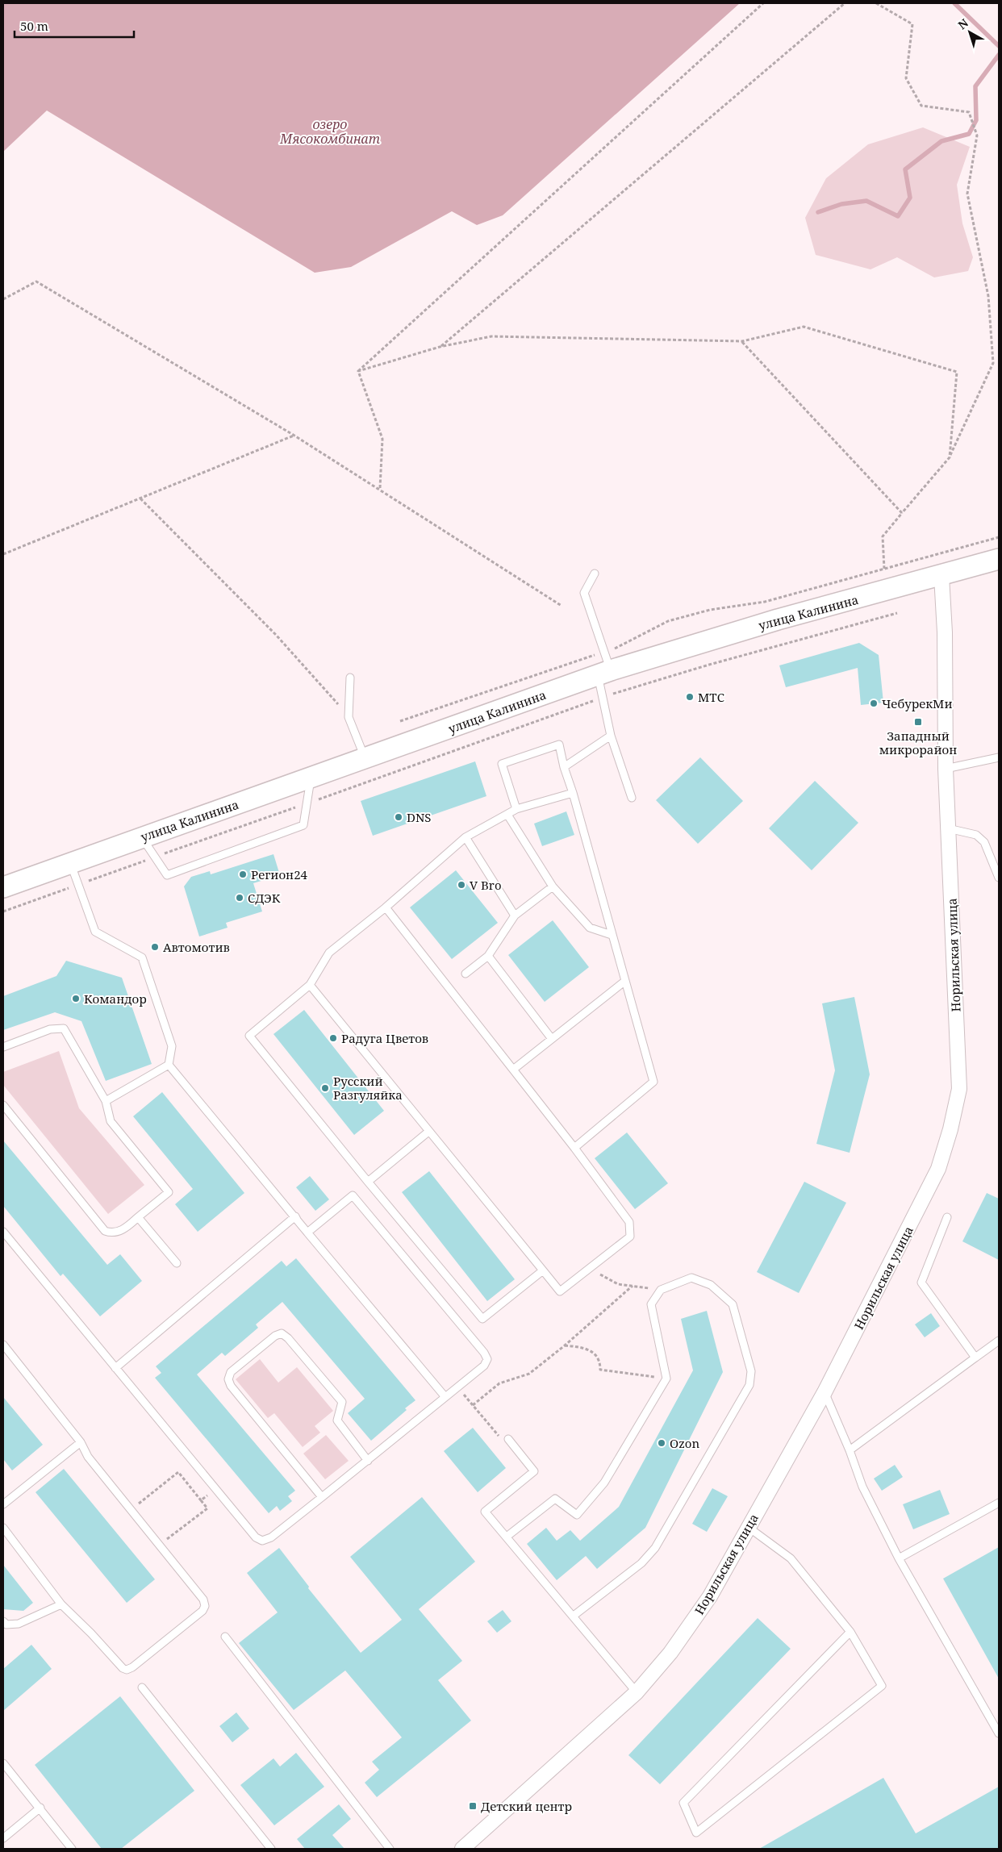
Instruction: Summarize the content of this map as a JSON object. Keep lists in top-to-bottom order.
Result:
{
  "streets": {
    "main road": ["улица Калинина"],
    "street": ["Норильская улица"]
  },
  "crossings": [
    ["улица Калинина", "Норильская улица"]
  ],
  "water": ["озеро Мясокомбинат"],
  "places": {
    "other": [
      "МТС",
      "ЧебурекМи",
      "DNS",
      "Регион24",
      "V Bro",
      "СДЭК",
      "Автомотив",
      "Командор",
      "Радуга Цветов",
      "Русский Разгуляйка",
      "Ozon"
    ],
    "transit": ["Западный микрорайон", "Детский центр"]
  },
  "scale_bar": "50 m",
  "north": "top left"
}
